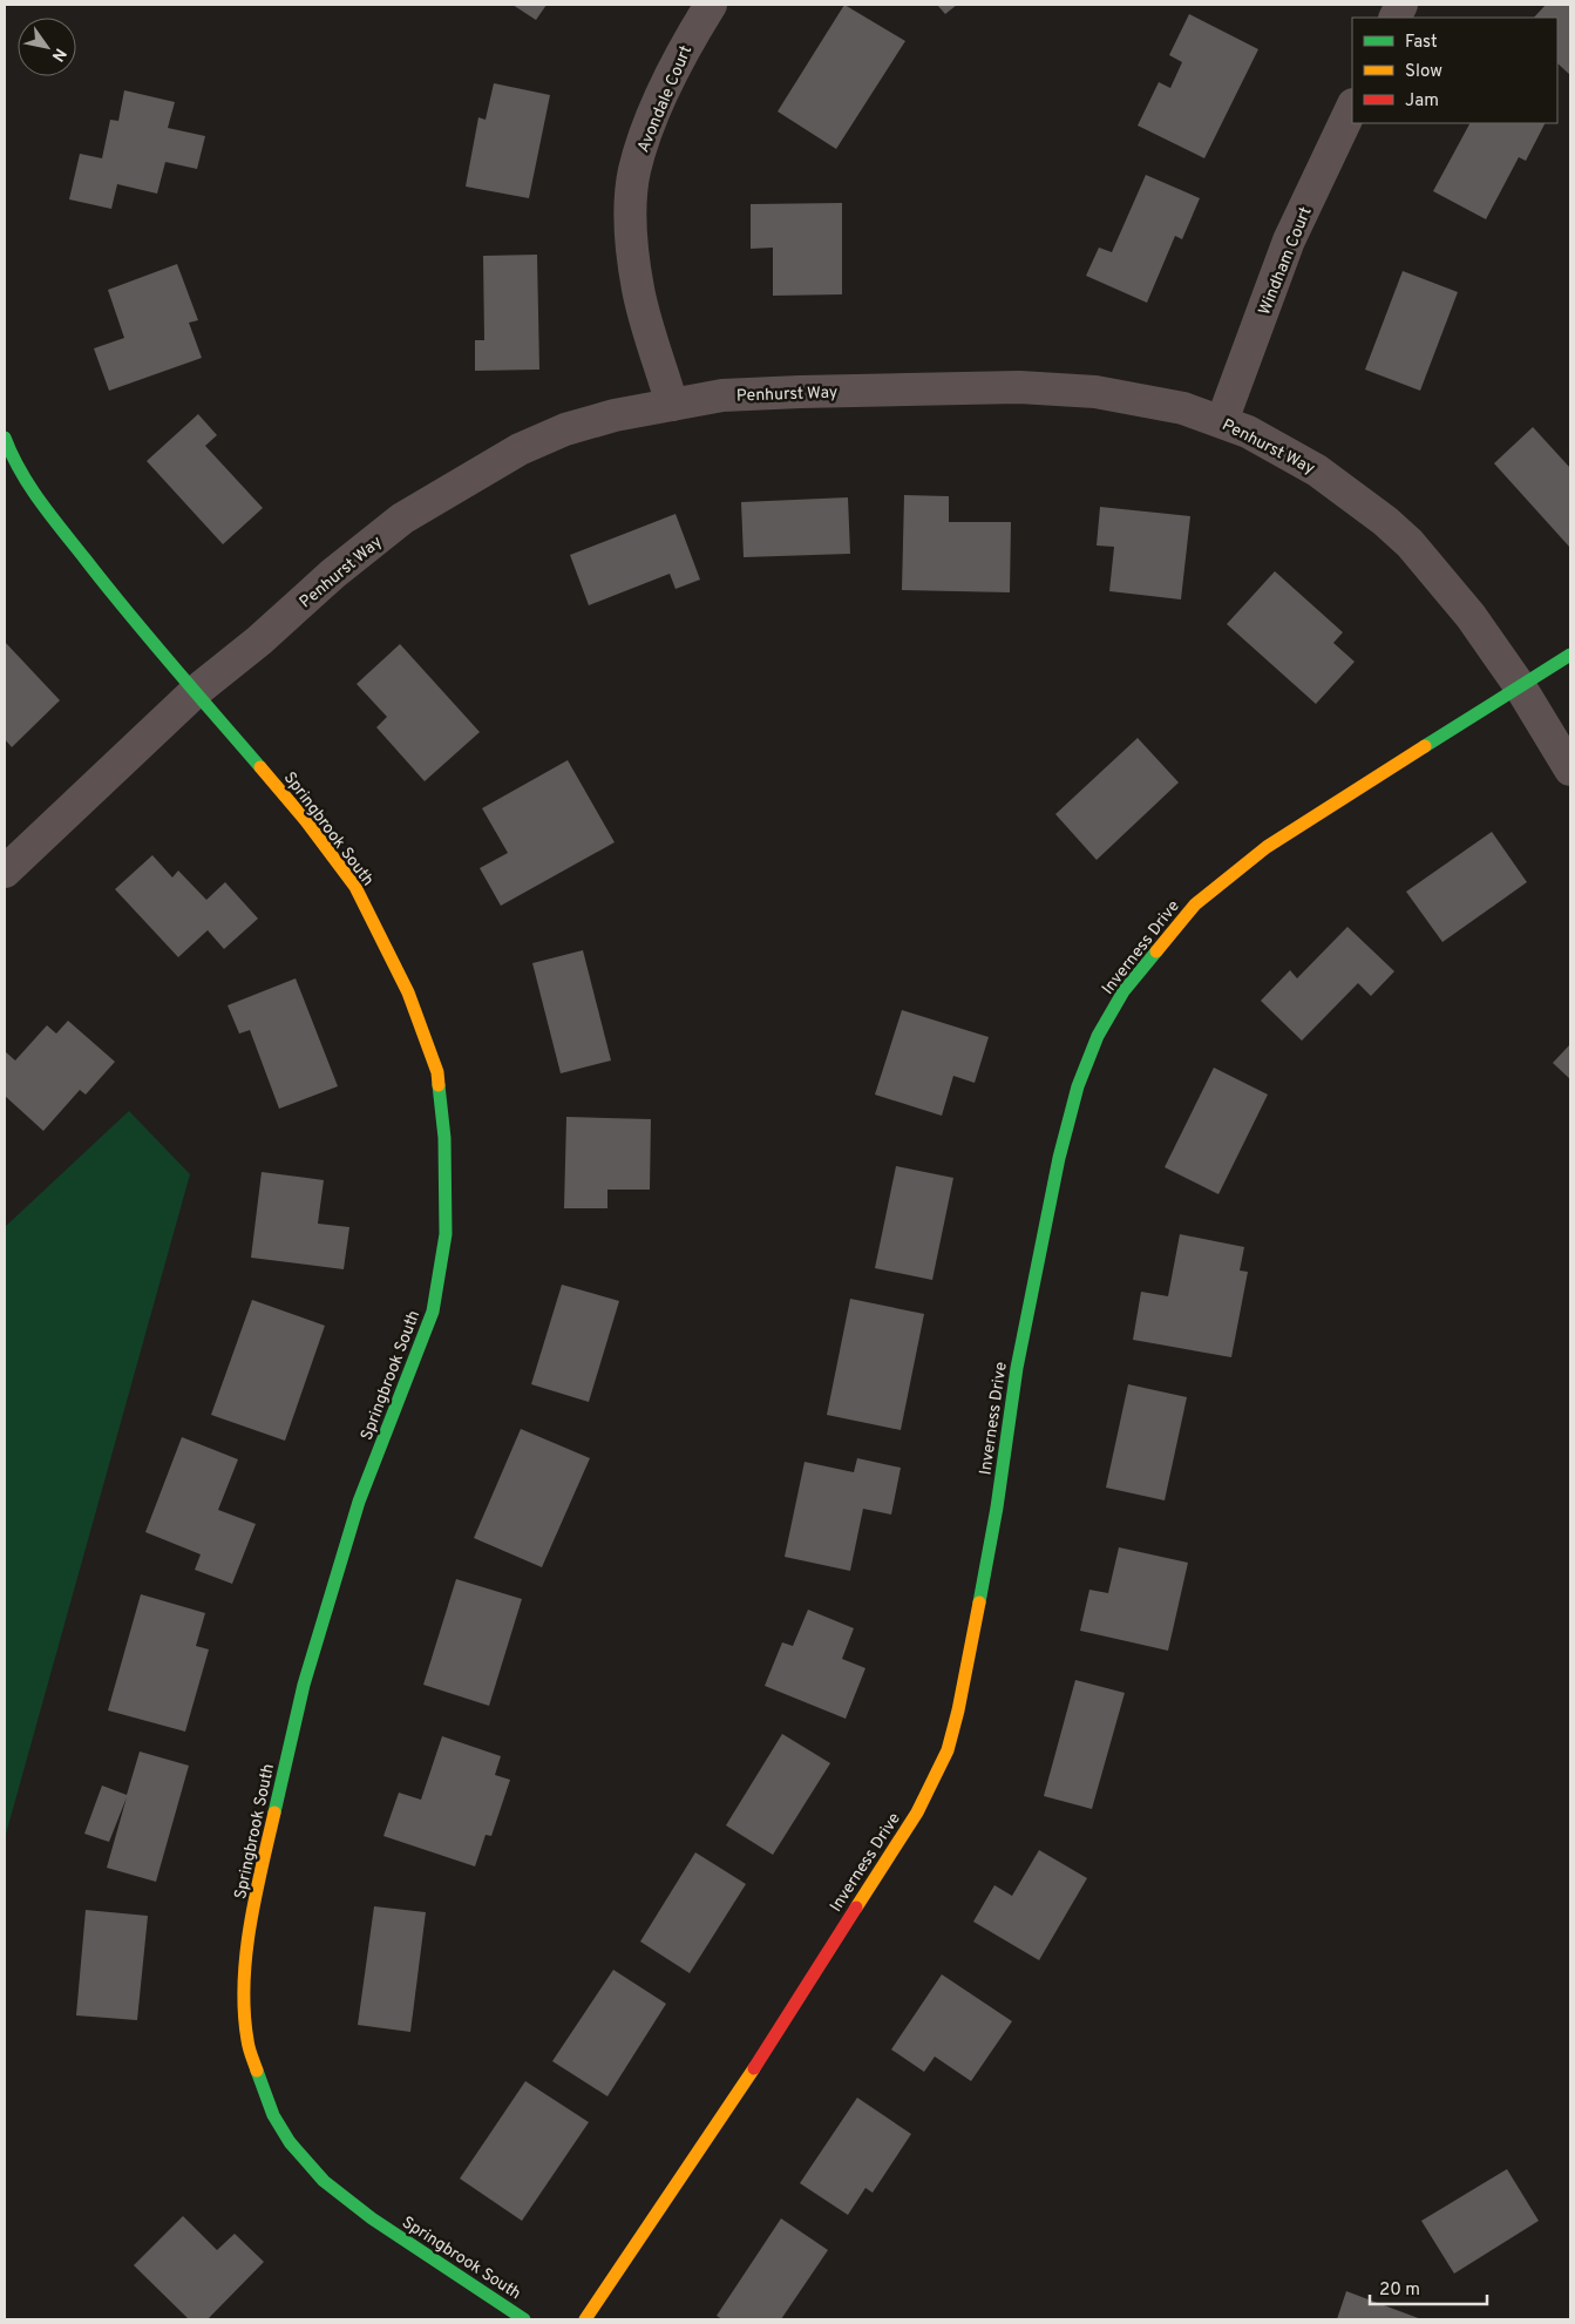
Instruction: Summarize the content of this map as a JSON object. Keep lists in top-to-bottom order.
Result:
{
  "streets": {
    "street": [
      "Avondale Court",
      "Windham Court",
      "Penhurst Way",
      "Springbrook South",
      "Inverness Drive"
    ]
  },
  "crossings": [
    ["Avondale Court", "Penhurst Way"],
    ["Windham Court", "Penhurst Way"],
    ["Penhurst Way", "Springbrook South"],
    ["Penhurst Way", "Inverness Drive"]
  ],
  "legend": ["Fast", "Slow", "Jam"],
  "scale_bar": "20 m",
  "north": "bottom right"
}
